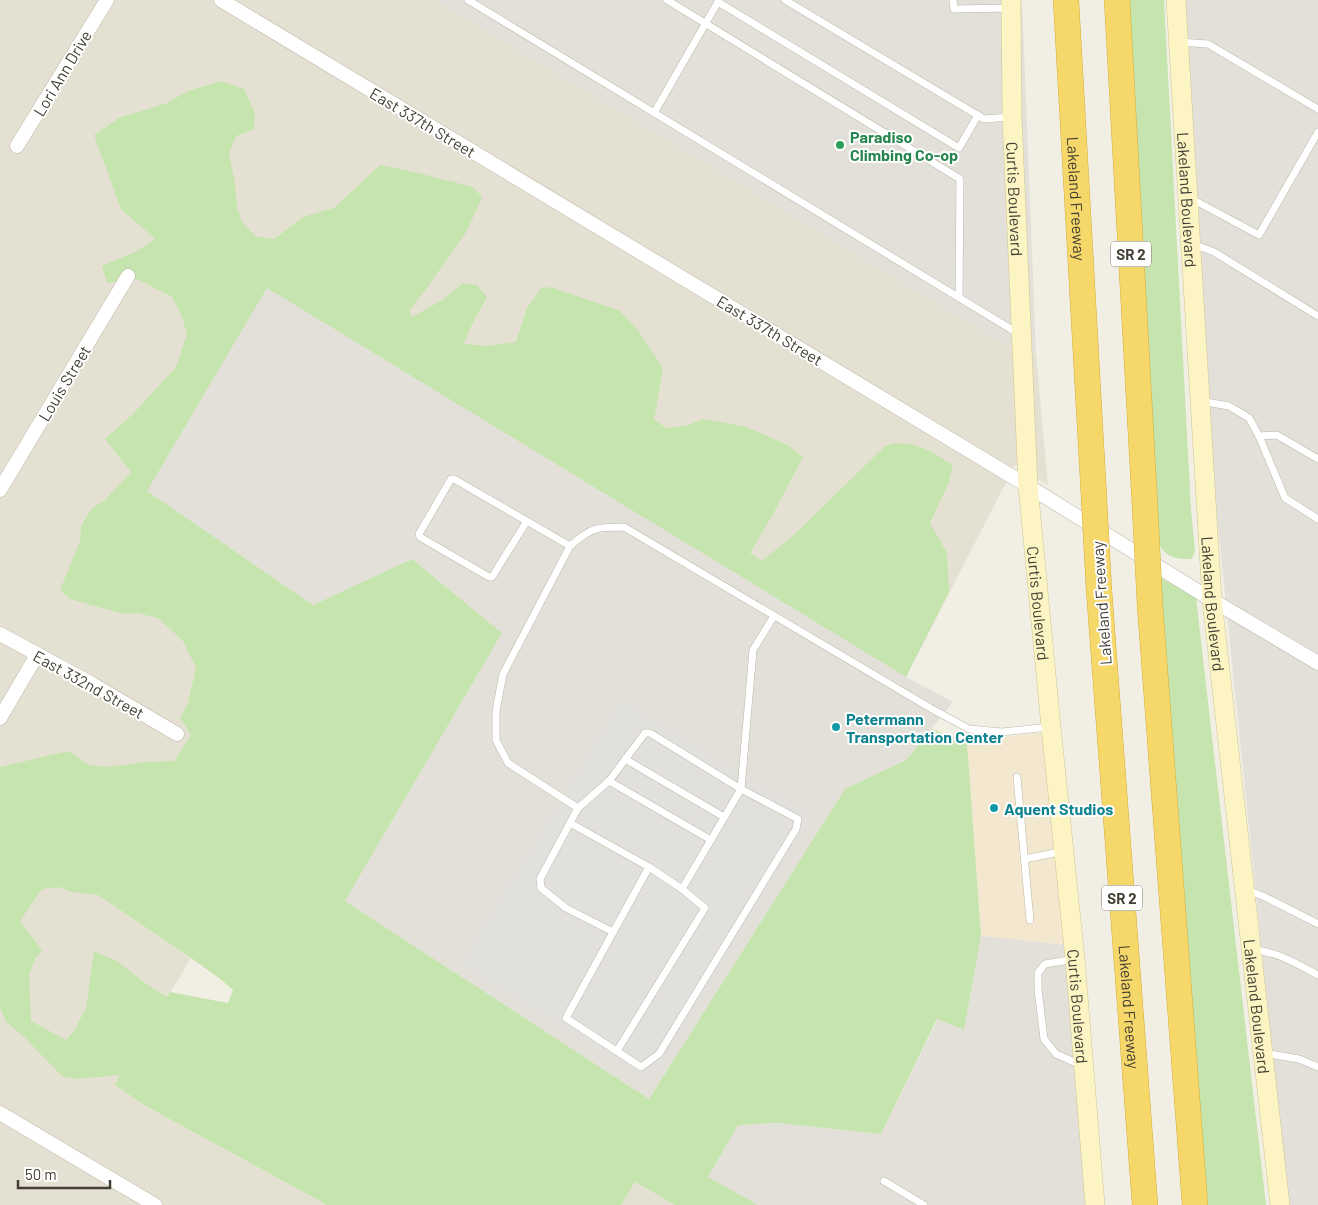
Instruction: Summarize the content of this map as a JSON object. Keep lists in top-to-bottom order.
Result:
{
  "streets": {
    "highway": ["Lakeland Freeway", "SR 2"],
    "street": [
      "Lori Ann Drive",
      "East 337th Street",
      "Curtis Boulevard",
      "Lakeland Boulevard",
      "Louis Street",
      "East 332nd Street"
    ]
  },
  "crossings": [
    ["East 337th Street", "Curtis Boulevard"],
    ["East 337th Street", "Lakeland Boulevard"]
  ],
  "places": ["Paradiso Climbing Co-op", "Petermann Transportation Center", "Aquent Studios"],
  "scale_bar": "50 m"
}
